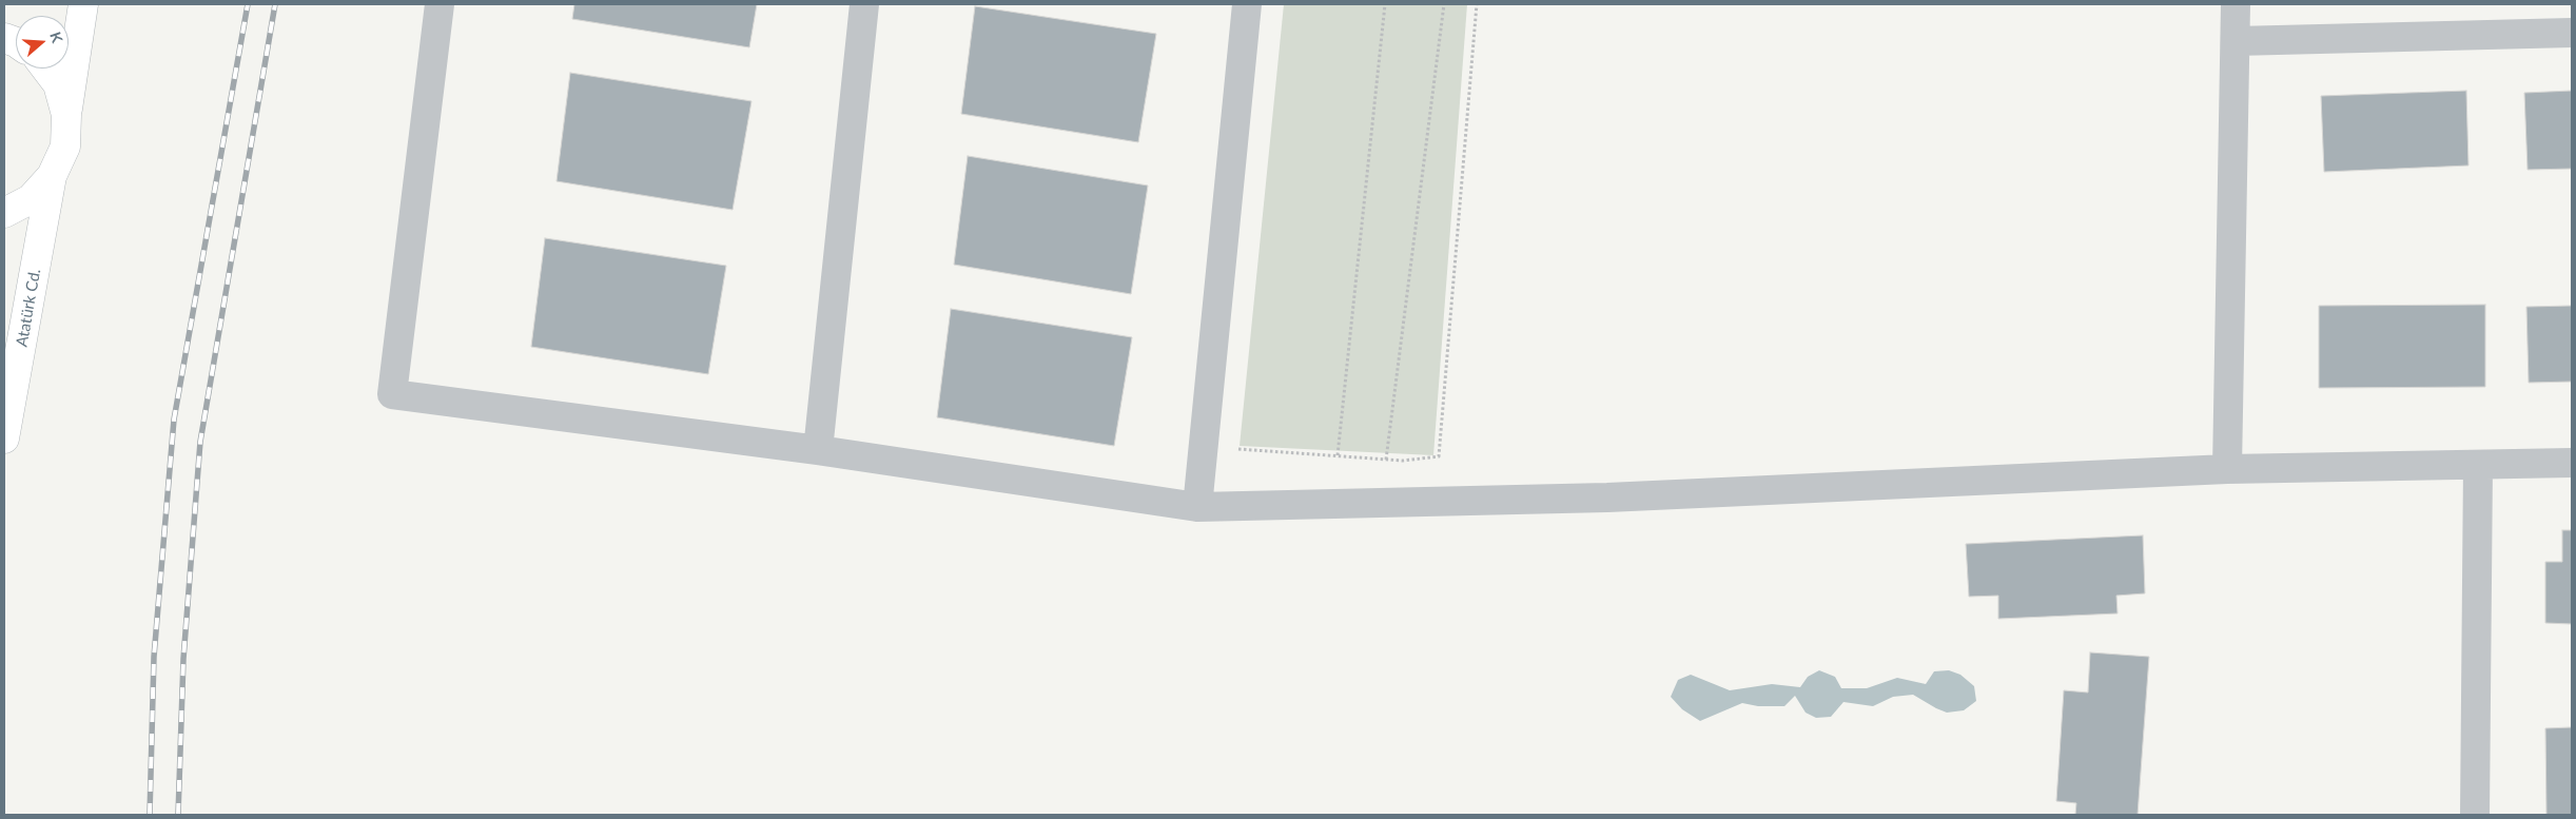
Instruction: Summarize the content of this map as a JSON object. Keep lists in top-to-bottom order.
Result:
{
  "streets": {
    "main road": ["Atatürk Cd."]
  },
  "north": "right"
}
